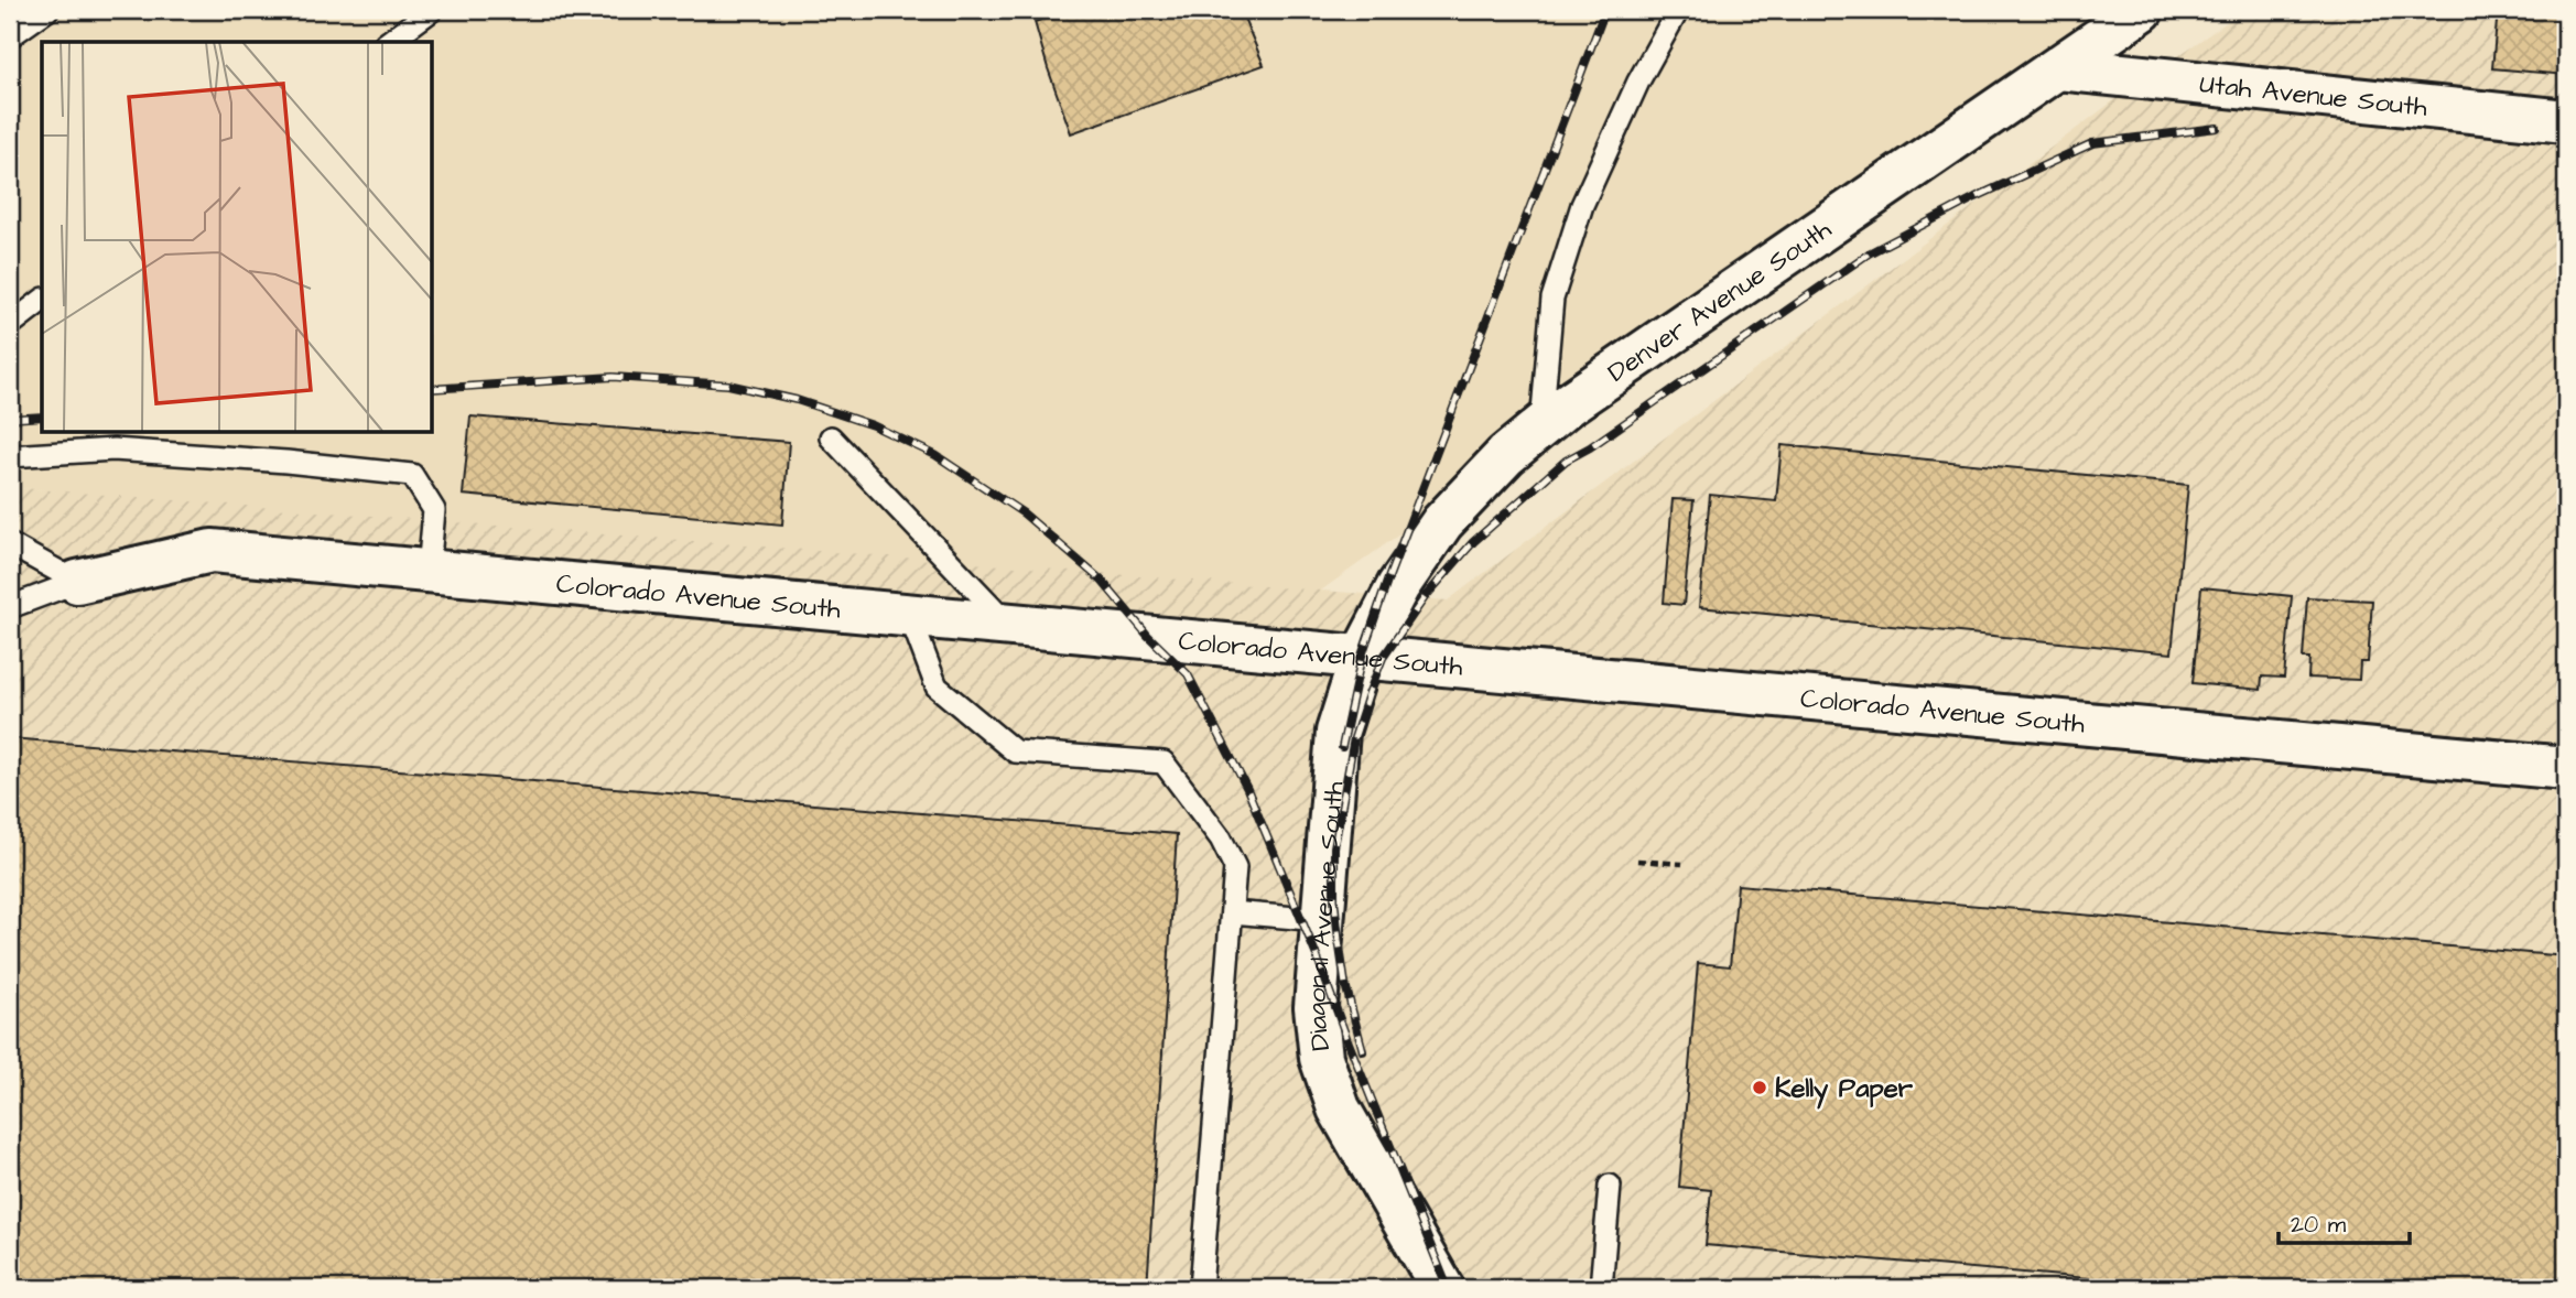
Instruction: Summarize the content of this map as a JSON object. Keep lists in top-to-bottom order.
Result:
{
  "streets": {
    "street": [
      "Utah Avenue South",
      "Denver Avenue South",
      "Colorado Avenue South",
      "Diagonal Avenue South"
    ]
  },
  "crossings": [
    ["Utah Avenue South", "Denver Avenue South"],
    ["Denver Avenue South", "Colorado Avenue South"],
    ["Denver Avenue South", "Diagonal Avenue South"],
    ["Colorado Avenue South", "Diagonal Avenue South"]
  ],
  "places": ["Kelly Paper"],
  "scale_bar": "20 m"
}
